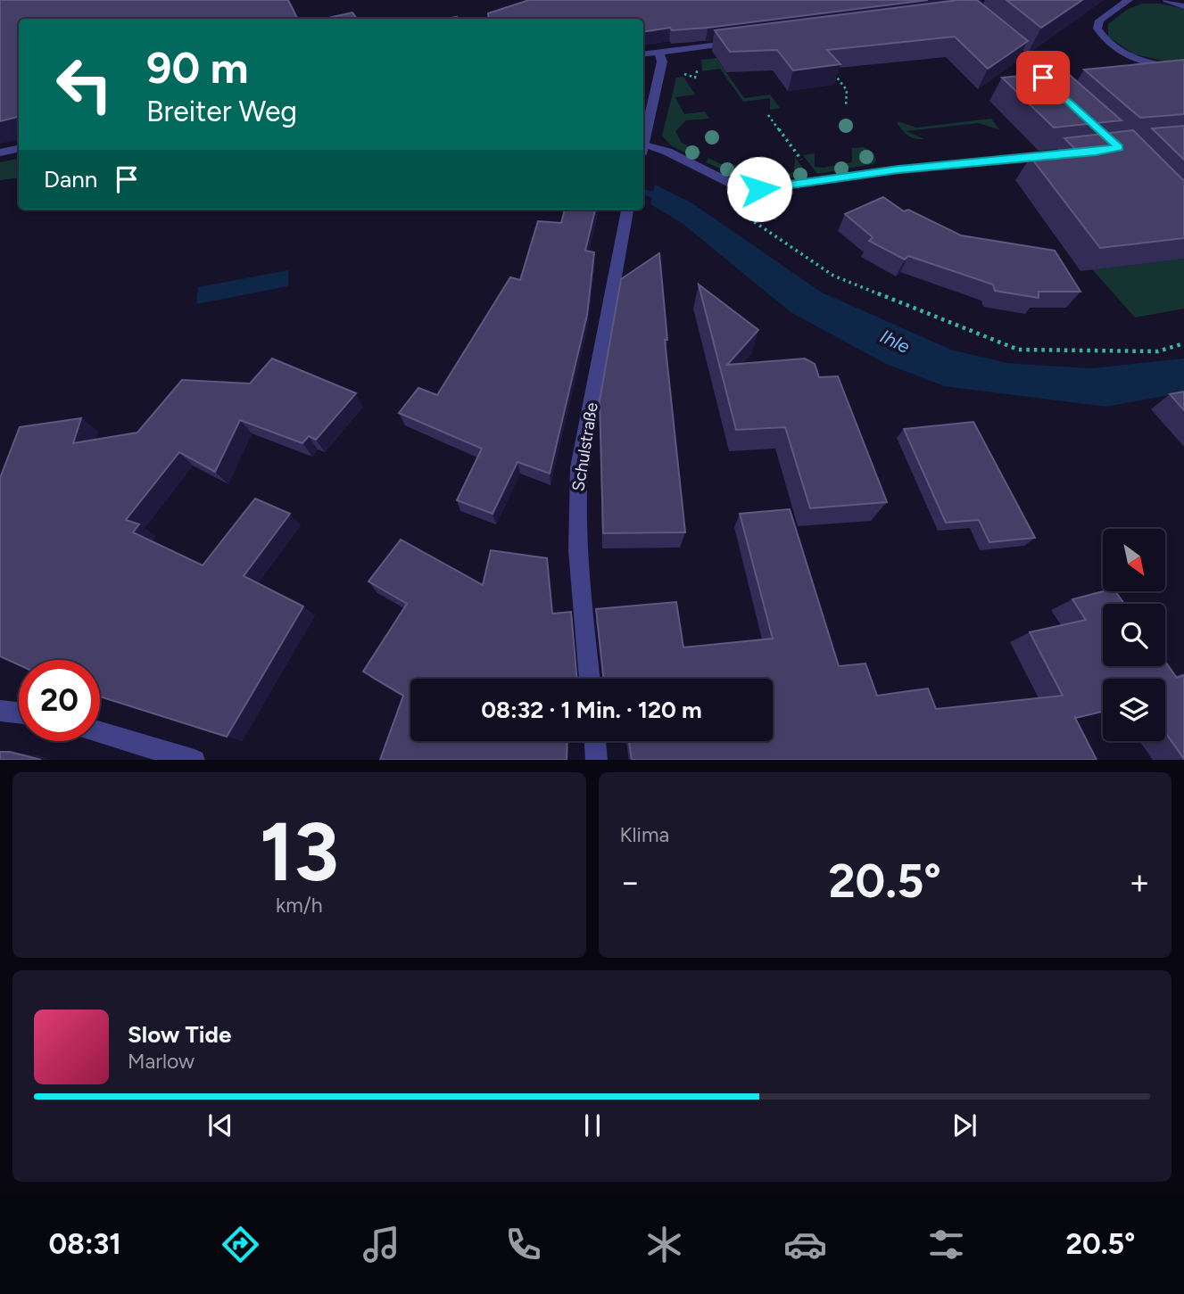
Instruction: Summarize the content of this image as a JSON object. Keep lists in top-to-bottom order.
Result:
{
  "streets": {
    "street": ["Schulstraße"]
  },
  "water": ["Ihle"],
  "north": "bottom right",
  "page": {
    "turn": ["90 m", "Breiter Weg"],
    "then": "Dann",
    "limit": "20",
    "trip": "08:32 · 1 Min. · 120 m",
    "tile": [
      ["13", "km/h"],
      "Klima"
    ],
    "heat": ["−", "20.5°", "+"],
    "song": ["Slow Tide", "Marlow"],
    "tabs": ["08:31", "20.5°"]
  }
}
